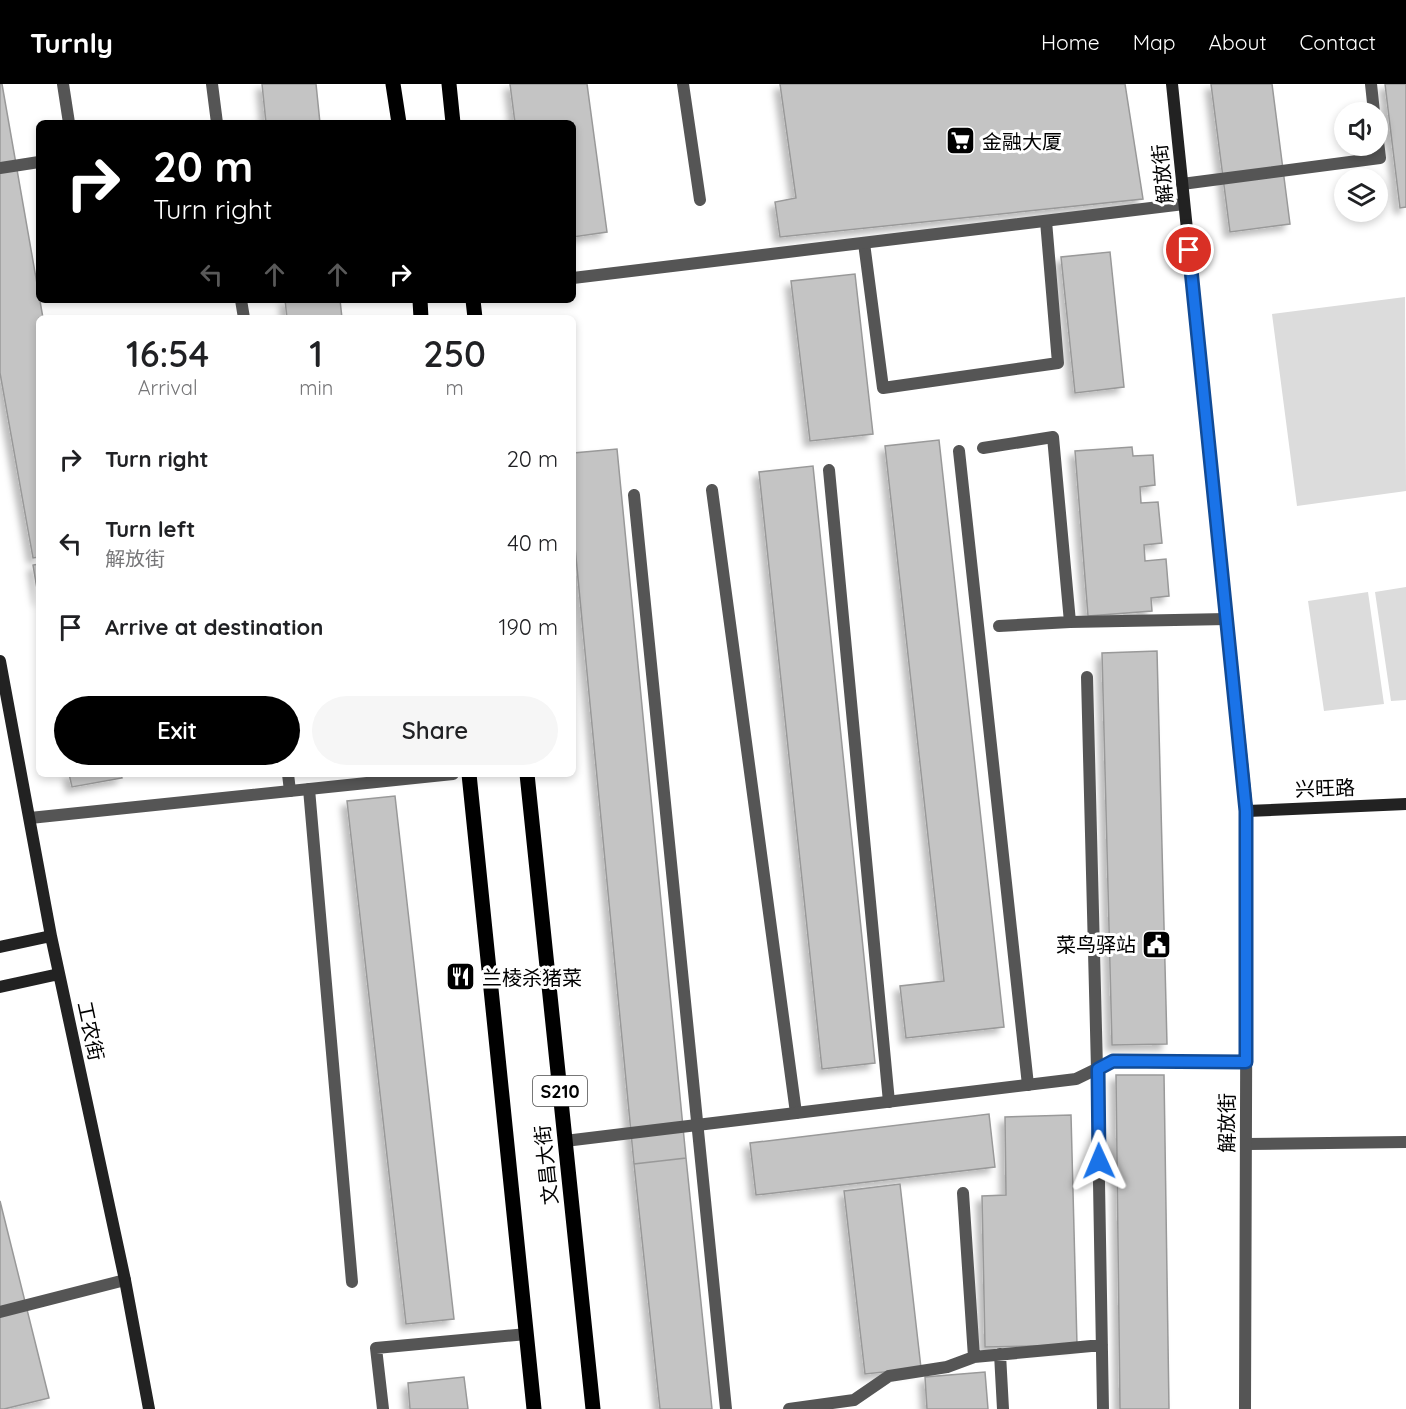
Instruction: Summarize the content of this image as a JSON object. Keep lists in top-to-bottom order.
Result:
{
  "streets": {
    "main road": ["S210", "文昌大街"],
    "street": ["解放街", "兴旺路", "工农街"]
  },
  "crossings": [
    ["解放街", "兴旺路"]
  ],
  "places": {
    "supermarket": ["金融大厦"],
    "public building": ["菜鸟驿站"],
    "restaurant": ["兰棱杀猪菜"]
  },
  "page": {
    "header": "Turnly",
    "nav": [
      "Home",
      "Map",
      "About",
      "Contact"
    ],
    "turn": ["20 m", "Turn right"],
    "eta": [
      "16:54",
      "Arrival",
      "1",
      "min",
      "250",
      "m"
    ],
    "list": [
      {
        "name": "Turn right",
        "value": "20 m"
      },
      {
        "name": "Turn left",
        "note": "解放街",
        "value": "40 m"
      },
      {
        "name": "Arrive at destination",
        "value": "190 m"
      }
    ],
    "buttons": ["Exit", "Share"]
  }
}
